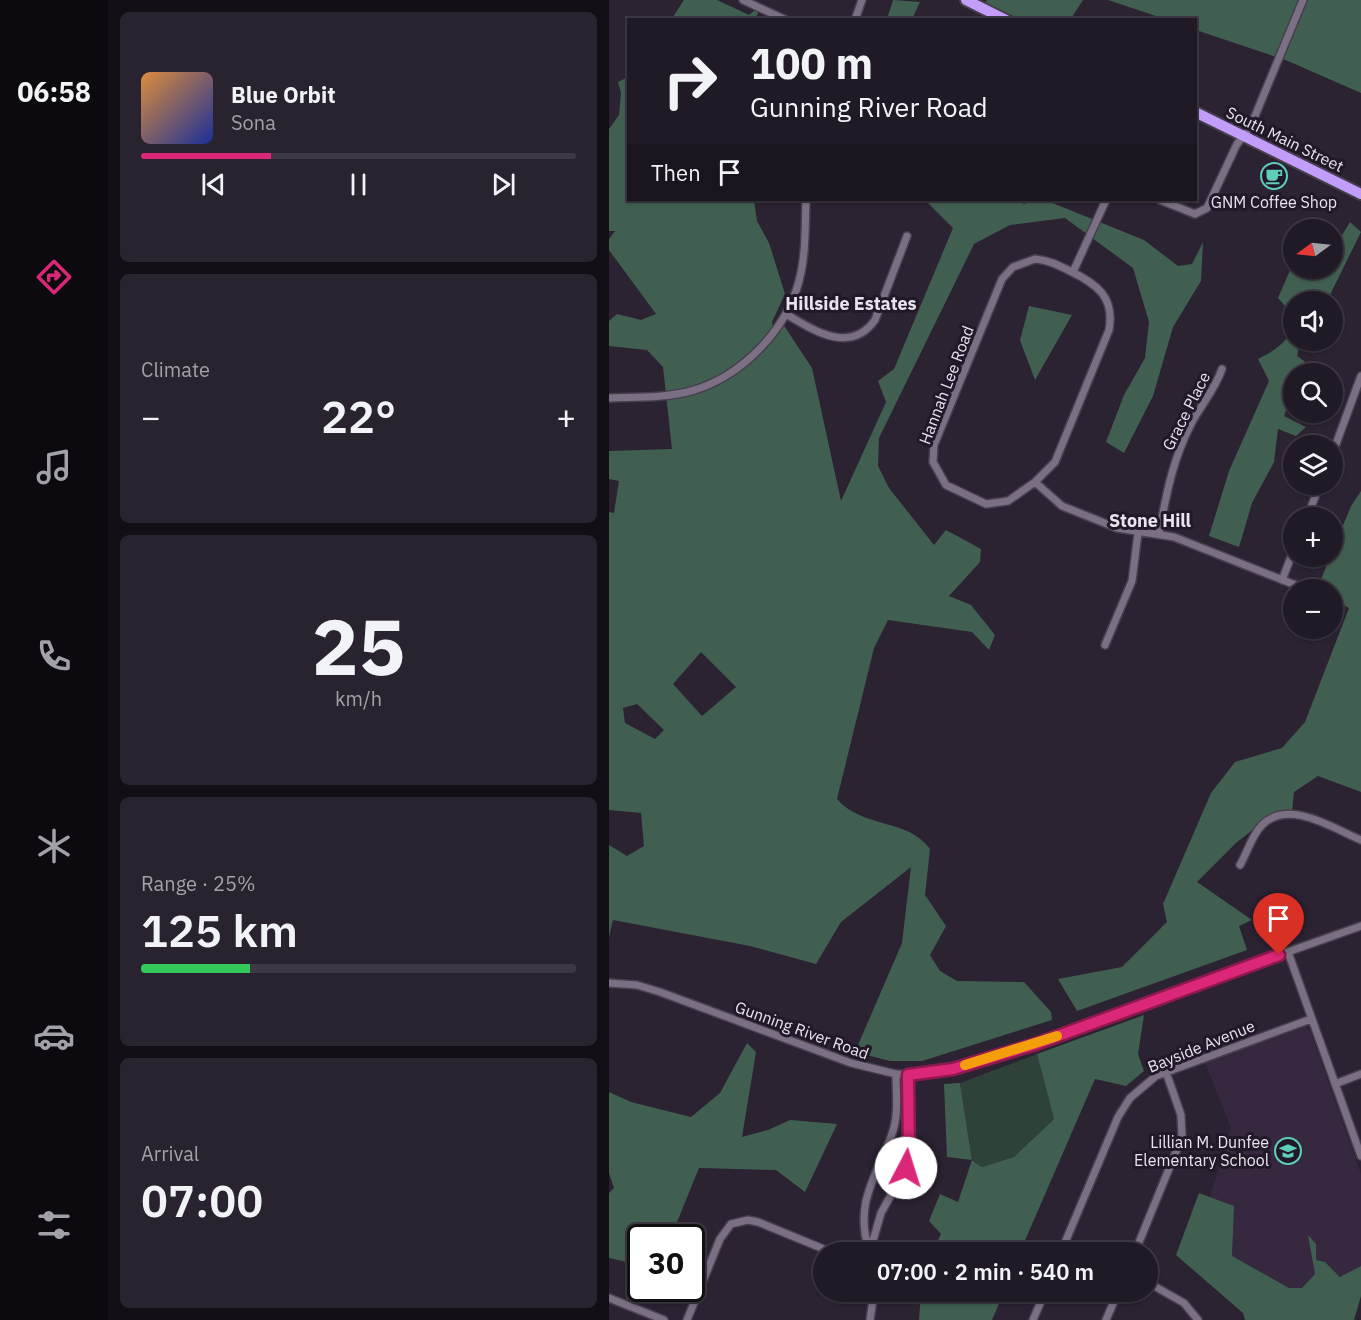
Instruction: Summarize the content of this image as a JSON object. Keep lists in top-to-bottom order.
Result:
{
  "streets": {
    "highway": ["South Main Street"],
    "street": [
      "Hannah Lee Road",
      "Grace Place",
      "Gunning River Road",
      "Bayside Avenue"
    ]
  },
  "districts": ["Hillside Estates", "Stone Hill"],
  "places": {
    "cafe": ["GNM Coffee Shop"],
    "school or university": ["Lillian M. Dunfee Elementary School"]
  },
  "north": "left",
  "page": {
    "tabs": "06:58",
    "turn": ["100 m", "Gunning River Road"],
    "song": ["Blue Orbit", "Sona"],
    "then": "Then",
    "map_buttons": ["+", "−"],
    "tile": [
      "Climate",
      ["25", "km/h"],
      ["Range · 25%", "125 km"],
      ["Arrival", "07:00"]
    ],
    "heat": ["−", "22°", "+"],
    "limit": "30",
    "trip": "07:00 · 2 min · 540 m"
  }
}
